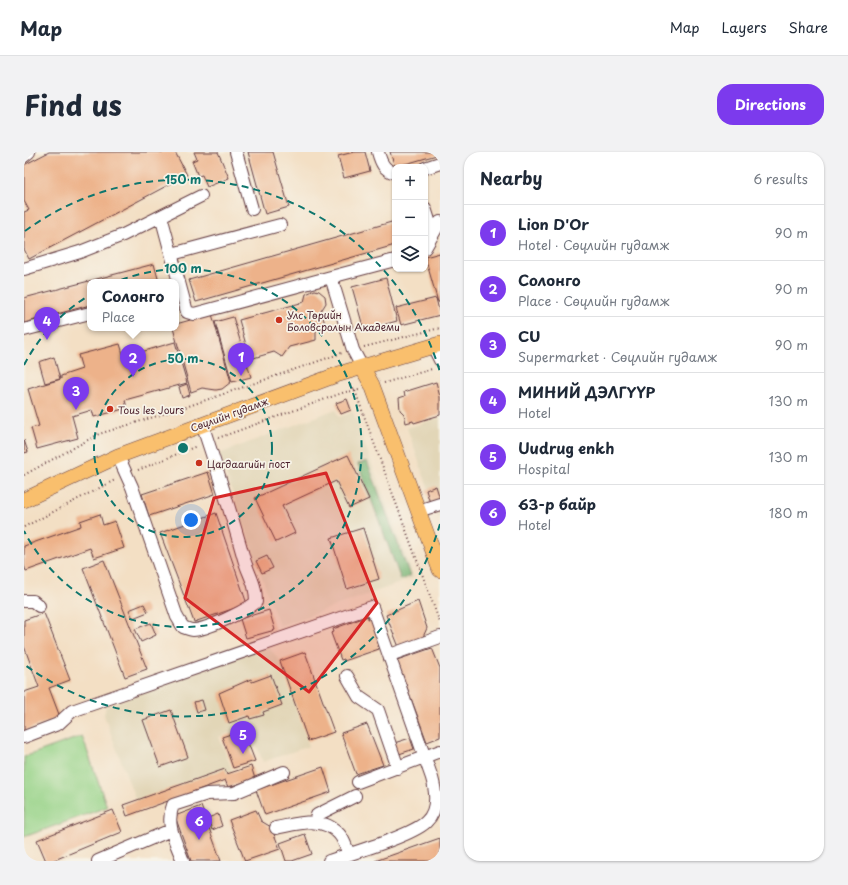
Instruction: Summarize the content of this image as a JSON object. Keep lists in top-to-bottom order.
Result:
{
  "streets": {
    "main road": ["Сөүлийн гудамж"]
  },
  "places": ["Улс Төрийн Боловсролын Академи", "Tous les Jours", "Цагдаагийн пост"],
  "page": {
    "header": "Map",
    "nav": ["Map", "Layers", "Share"],
    "title": "Find us",
    "buttons": "Directions",
    "heading": ["Nearby", "6 results"],
    "map_buttons": ["+", "−"],
    "list": [
      {
        "mark": "1",
        "name": "Lion D'Or",
        "note": "Hotel · Сөүлийн гудамж",
        "value": "90 m"
      },
      {
        "mark": "2",
        "name": "Солонго",
        "note": "Place · Сөүлийн гудамж",
        "value": "90 m"
      },
      {
        "mark": "3",
        "name": "CU",
        "note": "Supermarket · Сөүлийн гудамж",
        "value": "90 m"
      },
      {
        "mark": "4",
        "name": "МИНИЙ ДЭЛГҮҮР",
        "note": "Hotel",
        "value": "130 m"
      },
      {
        "mark": "5",
        "name": "Uudrug enkh",
        "note": "Hospital",
        "value": "130 m"
      },
      {
        "mark": "6",
        "name": "63-р байр",
        "note": "Hotel",
        "value": "180 m"
      }
    ],
    "popup": ["Солонго", "Place"],
    "pins": [
      "4",
      "1",
      "2",
      "3",
      "5",
      "6"
    ]
  },
  "rings": ["150 m", "100 m", "50 m"]
}
